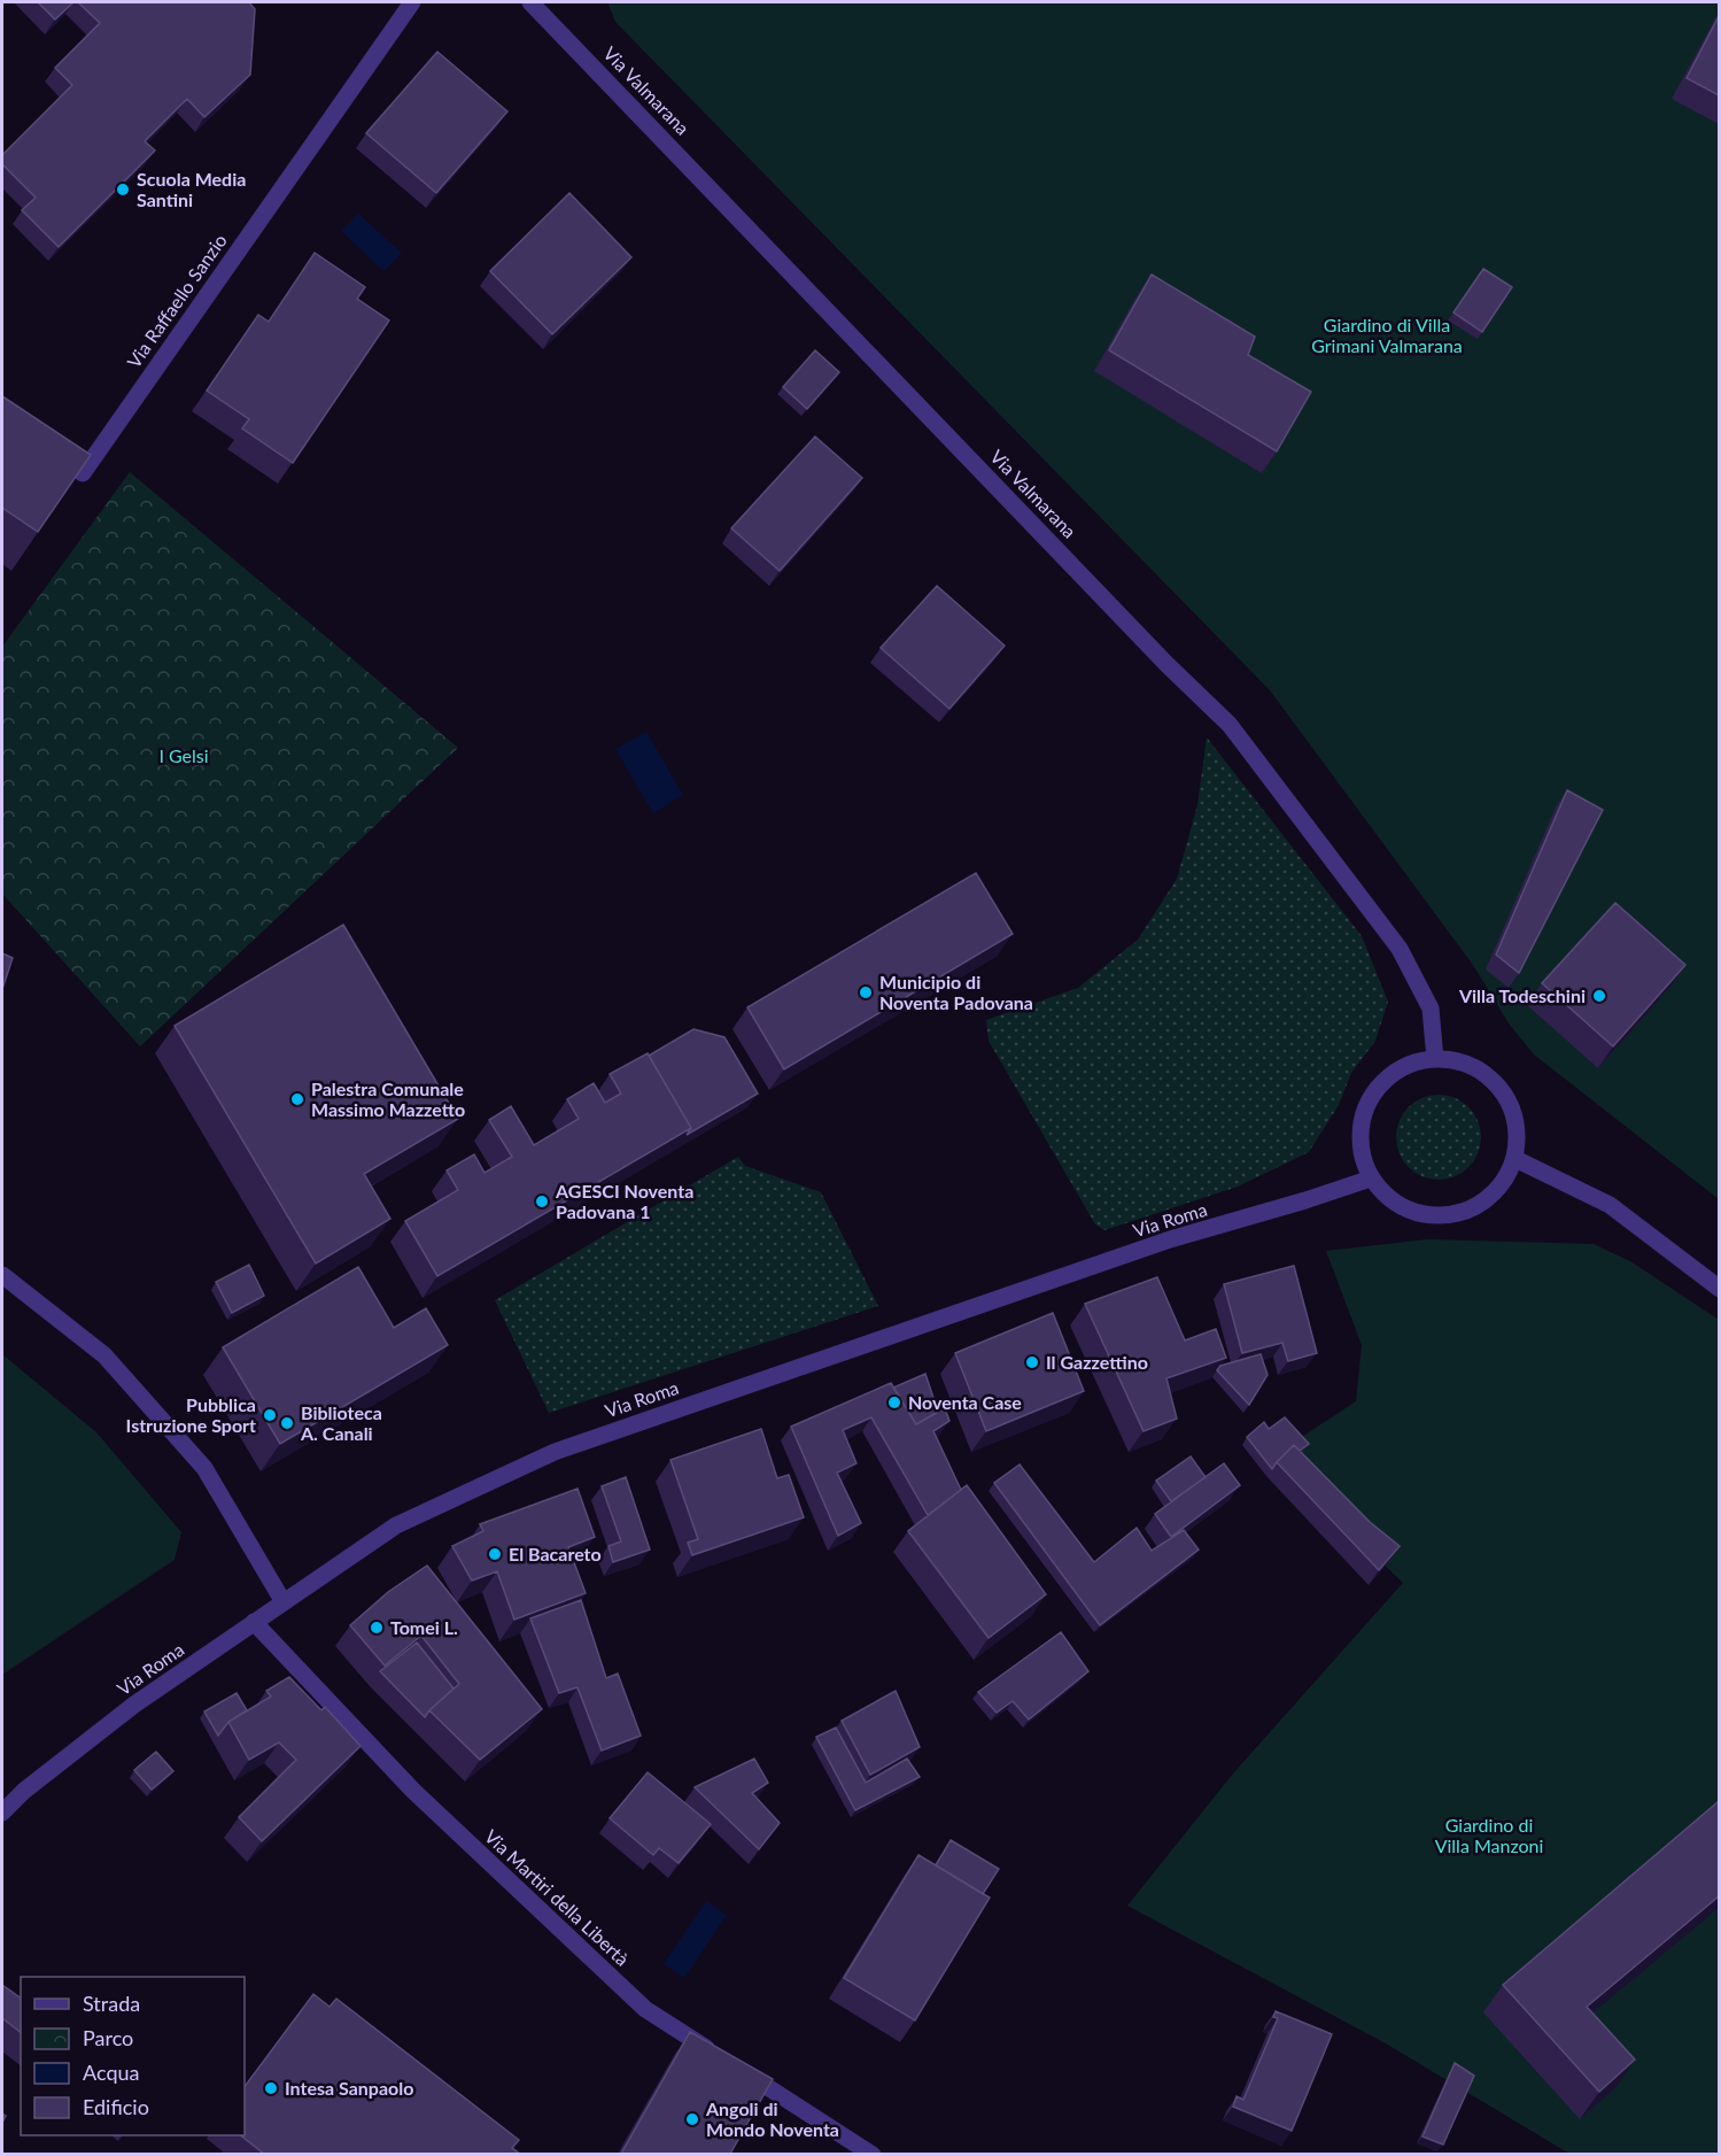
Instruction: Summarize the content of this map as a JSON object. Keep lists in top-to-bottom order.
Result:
{
  "streets": {
    "street": [
      "Via Valmarana",
      "Via Raffaello Sanzio",
      "Via Roma",
      "Via Martiri della Libertà"
    ]
  },
  "crossings": [
    ["Via Valmarana", "Via Roma"],
    ["Via Roma", "Via Martiri della Libertà"]
  ],
  "parks": ["Giardino di Villa Grimani Valmarana", "I Gelsi", "Giardino di Villa Manzoni"],
  "places": [
    "Scuola Media Santini",
    "Municipio di Noventa Padovana",
    "Villa Todeschini",
    "Palestra Comunale Massimo Mazzetto",
    "AGESCI Noventa Padovana 1",
    "Il Gazzettino",
    "Noventa Case",
    "Pubblica Istruzione Sport",
    "Biblioteca A. Canali",
    "El Bacareto",
    "Tomei L.",
    "Intesa Sanpaolo",
    "Angoli di Mondo Noventa"
  ],
  "legend": [
    "Strada",
    "Parco",
    "Acqua",
    "Edificio"
  ]
}
